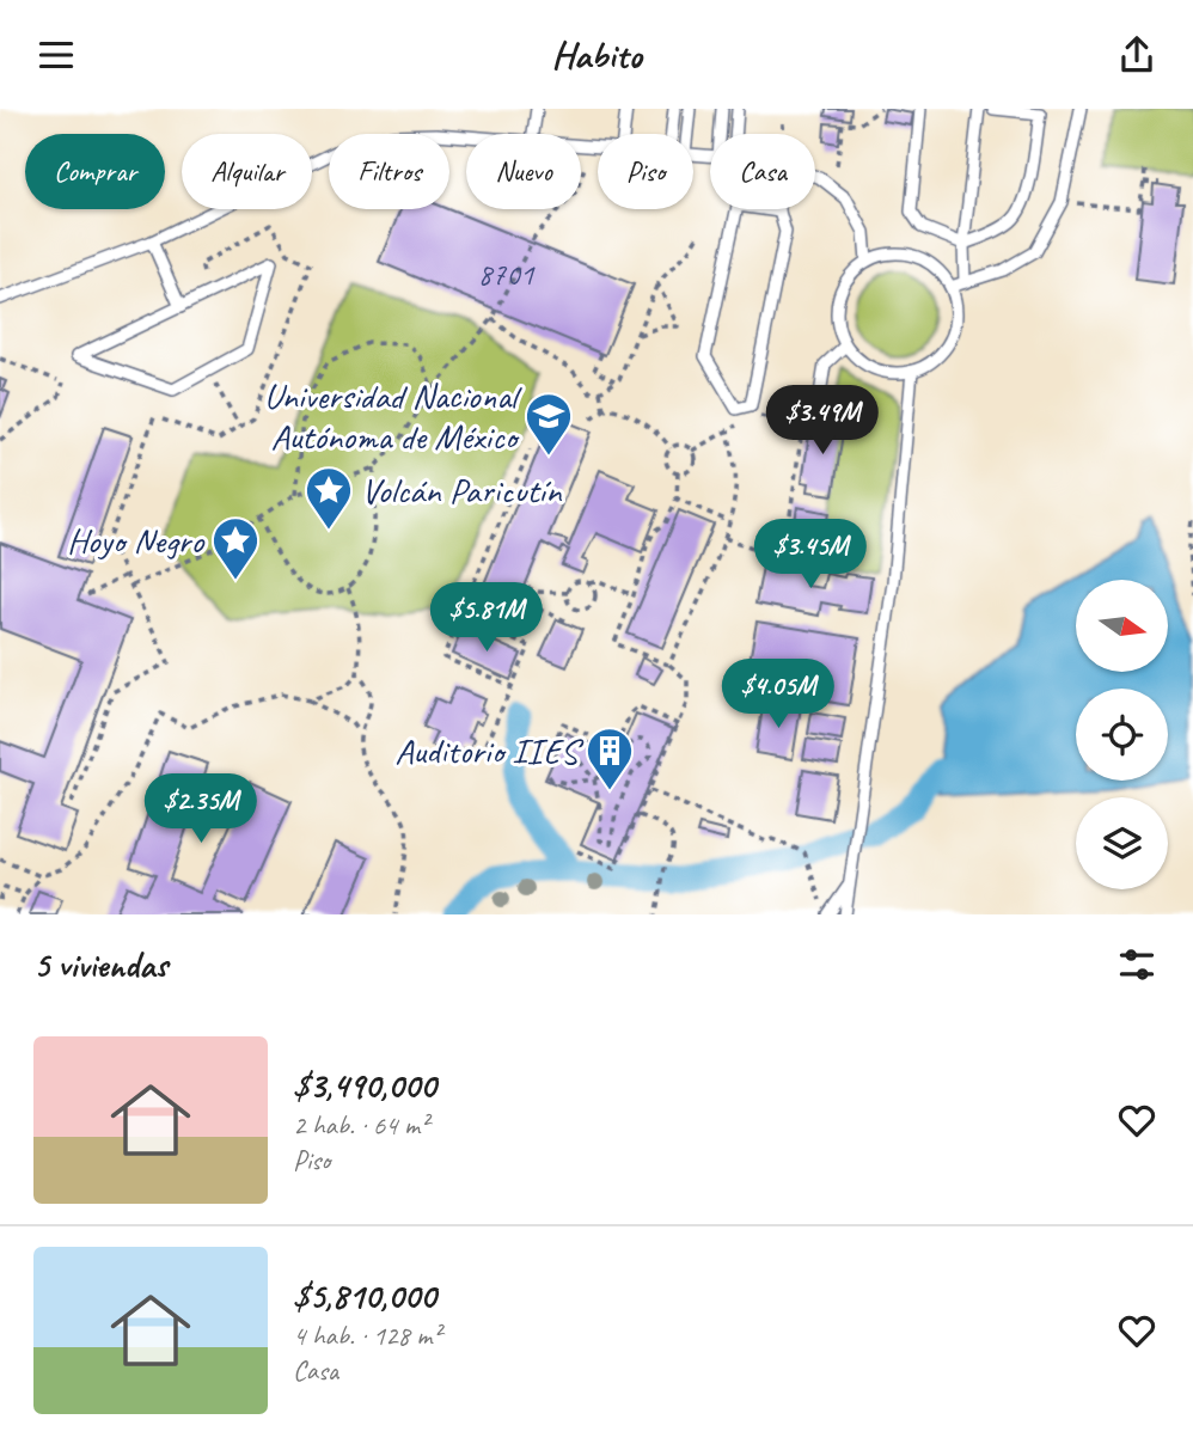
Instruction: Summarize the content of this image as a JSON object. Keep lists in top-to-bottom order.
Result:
{
  "places": {
    "school or university": ["Universidad Nacional Autónoma de México"],
    "place": ["Volcán Paricutín", "Hoyo Negro"],
    "building": ["Auditorio IIES"]
  },
  "house_numbers": ["8701"],
  "north": "right",
  "page": {
    "header": "Habito",
    "chip": [
      "Comprar",
      "Alquilar",
      "Filtros",
      "Nuevo",
      "Piso",
      "Casa"
    ],
    "price": [
      "$3.49M",
      "$3.45M",
      "$5.81M",
      "$4.05M",
      "$2.35M"
    ],
    "heading": "5 viviendas",
    "list": [
      {
        "name": "$3,490,000",
        "note": "2 hab. · 64 m² · Piso"
      },
      {
        "name": "$5,810,000",
        "note": "4 hab. · 128 m² · Casa"
      }
    ]
  }
}
